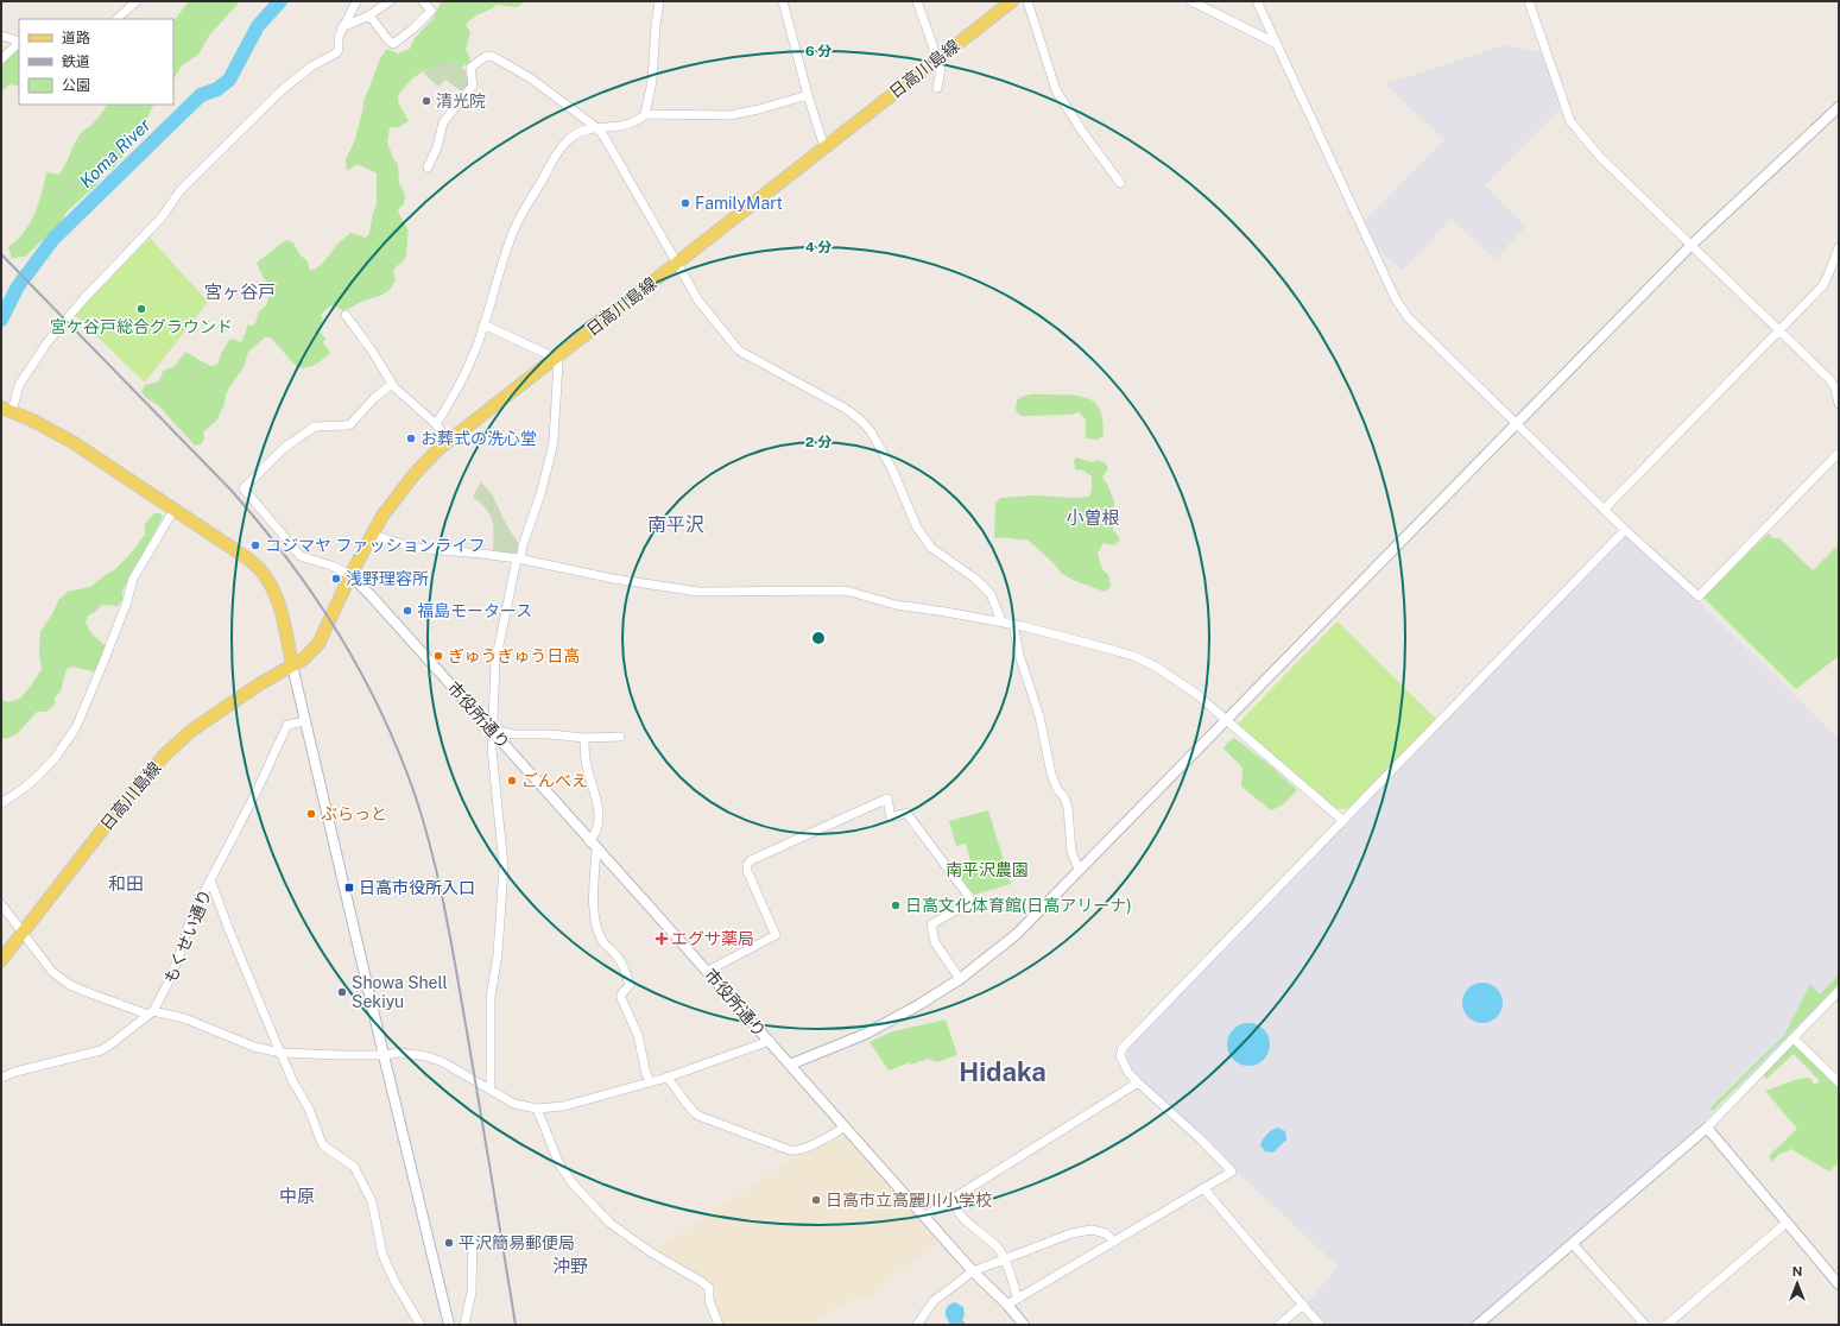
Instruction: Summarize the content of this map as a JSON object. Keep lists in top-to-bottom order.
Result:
{
  "streets": {
    "main road": ["日高川島線"],
    "street": ["市役所通り", "もくせい通り"]
  },
  "crossings": [
    ["日高川島線", "市役所通り"]
  ],
  "districts": [
    "宮ヶ谷戸",
    "小曽根",
    "南平沢",
    "和田",
    "Hidaka",
    "中原",
    "沖野"
  ],
  "water": ["Koma River"],
  "parks": ["南平沢農園"],
  "places": {
    "other": [
      "清光院",
      "FamilyMart",
      "宮ケ谷戸総合グラウンド",
      "お葬式の洗心堂",
      "コジマヤ ファッションライフ",
      "浅野理容所",
      "福島モータース",
      "ぎゅうぎゅう日高",
      "ごんべえ",
      "ぶらっと",
      "日高文化体育館(日高アリーナ)",
      "Showa Shell Sekiyu",
      "日高市立高麗川小学校",
      "平沢簡易郵便局"
    ],
    "transit": ["日高市役所入口"],
    "health": ["エグサ薬局"]
  },
  "legend": ["道路", "鉄道", "公園"],
  "north": "top",
  "rings": ["6 分", "4 分", "2 分"]
}
